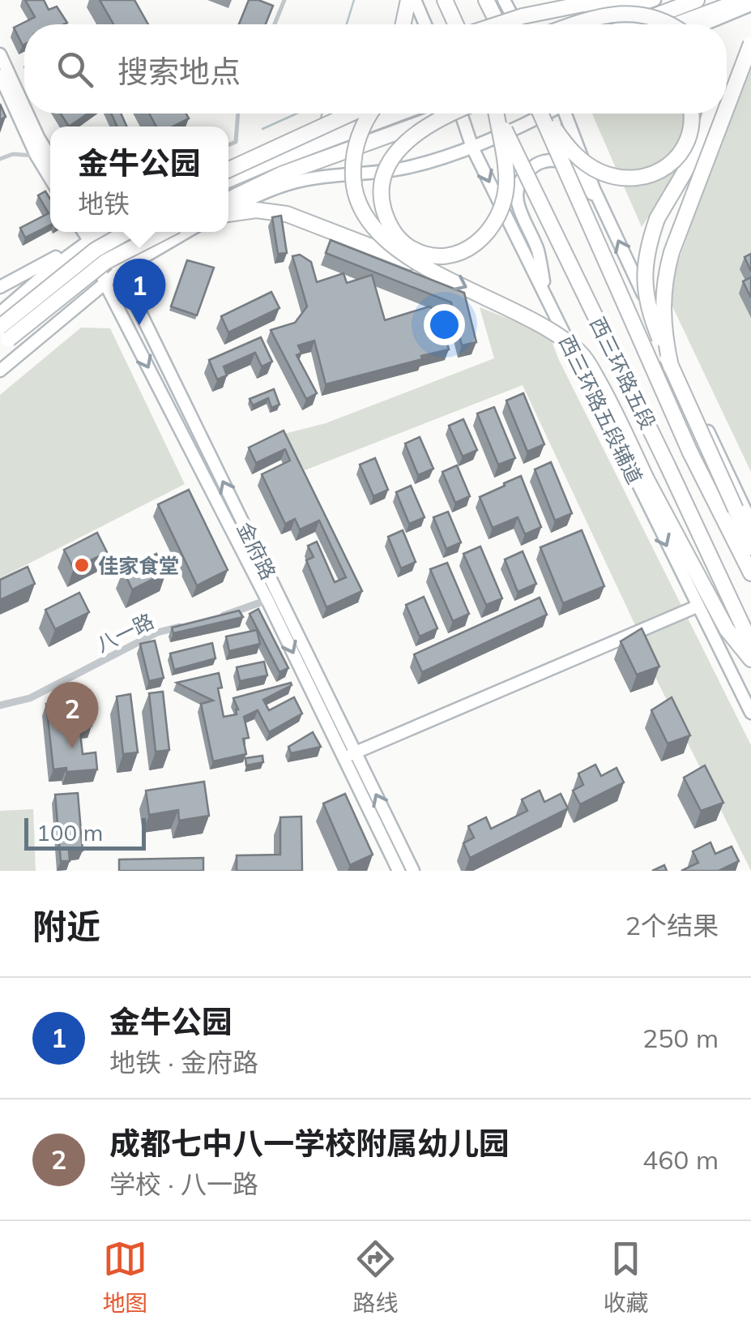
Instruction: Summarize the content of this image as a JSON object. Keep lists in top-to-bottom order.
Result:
{
  "streets": {
    "highway": ["西三环路五段"],
    "main road": ["西三环路五段辅道", "金府路"],
    "street": ["八一路"]
  },
  "places": ["佳家食堂"],
  "scale_bar": "100 m",
  "page": {
    "search": "搜索地点",
    "popup": ["金牛公园", "地铁"],
    "pins": ["1", "2"],
    "scale": "100 m",
    "heading": ["附近", "2个结果"],
    "list": [
      {
        "mark": "1",
        "name": "金牛公园",
        "note": "地铁 · 金府路",
        "value": "250 m"
      },
      {
        "mark": "2",
        "name": "成都七中八一学校附属幼儿园",
        "note": "学校 · 八一路",
        "value": "460 m"
      }
    ],
    "nav": ["地图", "路线", "收藏"]
  }
}
